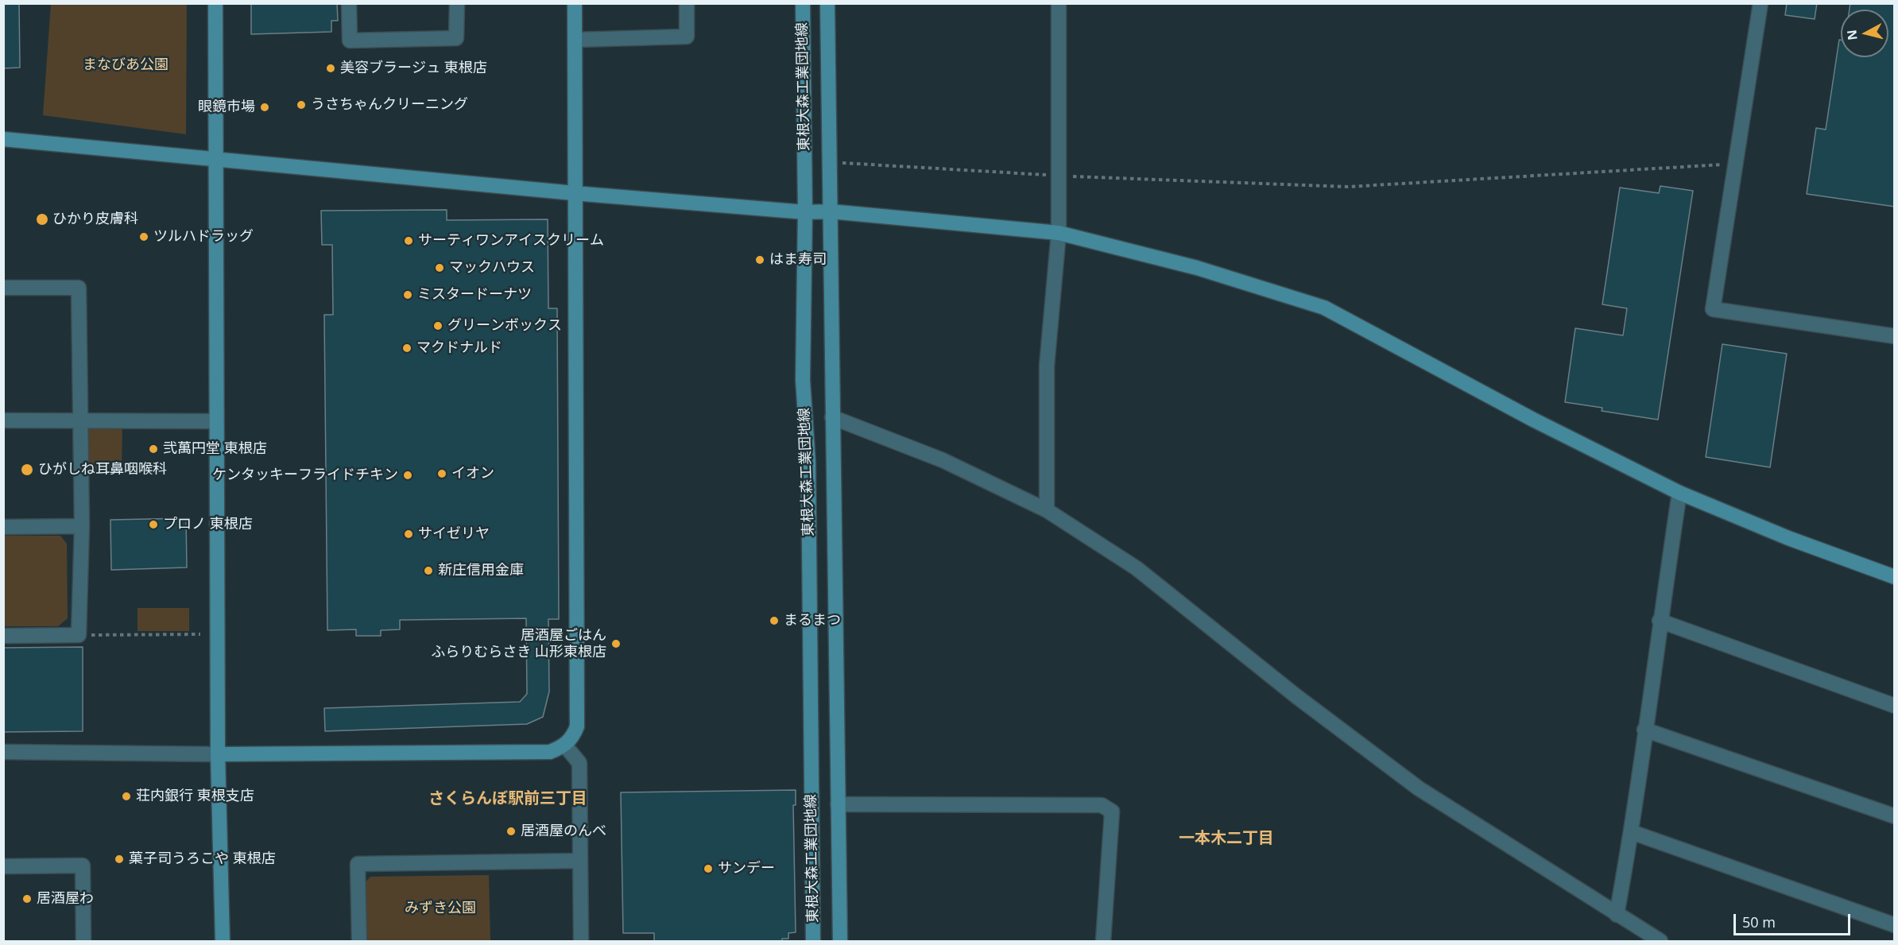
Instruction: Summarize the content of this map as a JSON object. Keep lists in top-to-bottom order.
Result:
{
  "streets": {
    "street": ["東根大森工業団地線"]
  },
  "districts": ["さくらんぼ駅前三丁目", "一本木二丁目"],
  "parks": ["まなびあ公園", "みずき公園"],
  "places": [
    "美容ブラージュ 東根店",
    "うさちゃんクリーニング",
    "眼鏡市場",
    "ひかり皮膚科",
    "ツルハドラッグ",
    "サーティワンアイスクリーム",
    "はま寿司",
    "マックハウス",
    "ミスタードーナツ",
    "グリーンボックス",
    "マクドナルド",
    "弐萬円堂 東根店",
    "ひがしね耳鼻咽喉科",
    "イオン",
    "ケンタッキーフライドチキン",
    "プロノ 東根店",
    "サイゼリヤ",
    "新庄信用金庫",
    "まるまつ",
    "居酒屋ごはん ふらりむらさき 山形東根店",
    "荘内銀行 東根支店",
    "居酒屋のんべ",
    "菓子司うろこや 東根店",
    "サンデー",
    "居酒屋わ"
  ],
  "scale_bar": "50 m",
  "north": "left"
}
